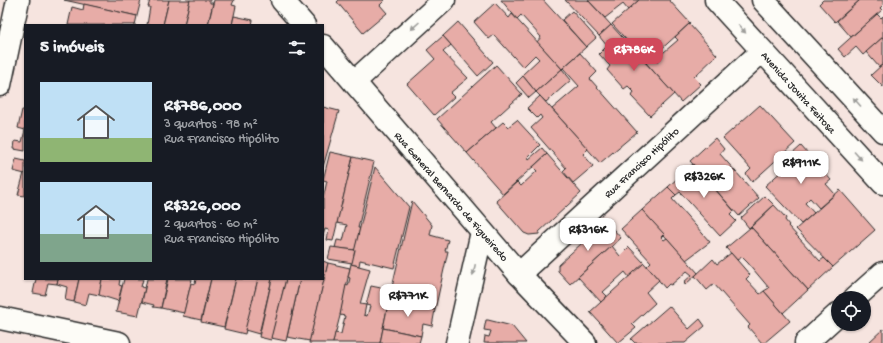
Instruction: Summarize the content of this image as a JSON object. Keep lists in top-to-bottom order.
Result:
{
  "streets": {
    "street": ["Avenida Jovita Feitosa", "Rua Francisco Hipólito", "Rua General Bernardo de Figueiredo"]
  },
  "crossings": [
    ["Avenida Jovita Feitosa", "Rua Francisco Hipólito"],
    ["Rua Francisco Hipólito", "Rua General Bernardo de Figueiredo"]
  ],
  "page": {
    "heading": "5 imóveis",
    "price": [
      "R$786K",
      "R$911K",
      "R$326K",
      "R$316K",
      "R$771K"
    ],
    "list": [
      {
        "name": "R$786,000",
        "note": "3 quartos · 98 m² · Rua Francisco Hipólito"
      },
      {
        "name": "R$326,000",
        "note": "2 quartos · 60 m² · Rua Francisco Hipólito"
      }
    ]
  }
}
